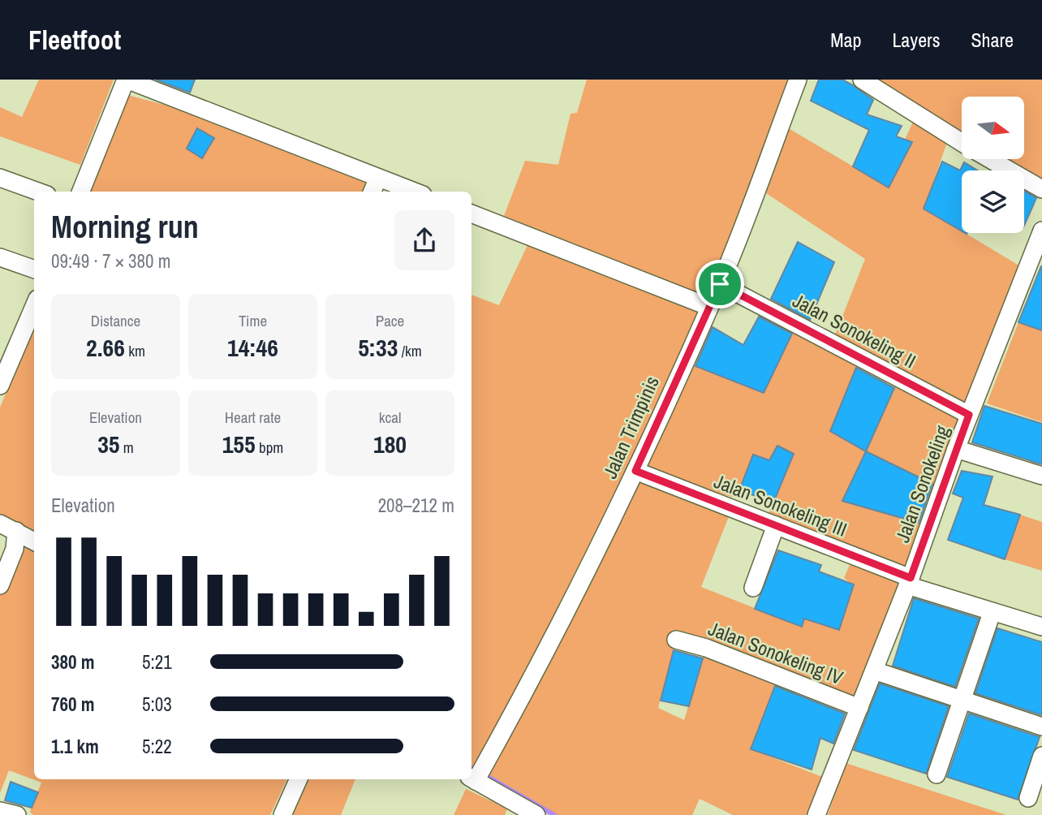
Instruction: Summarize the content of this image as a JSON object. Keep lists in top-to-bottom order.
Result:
{
  "streets": {
    "street": [
      "Jalan Sonokeling II",
      "Jalan Trimpinis",
      "Jalan Sonokeling",
      "Jalan Sonokeling III",
      "Jalan Sonokeling IV"
    ]
  },
  "crossings": [
    ["Jalan Sonokeling II", "Jalan Trimpinis"],
    ["Jalan Sonokeling II", "Jalan Sonokeling"],
    ["Jalan Trimpinis", "Jalan Sonokeling III"],
    ["Jalan Sonokeling", "Jalan Sonokeling III"],
    ["Jalan Sonokeling", "Jalan Sonokeling IV"]
  ],
  "north": "right",
  "page": {
    "header": "Fleetfoot",
    "nav": ["Map", "Layers", "Share"],
    "heading": ["Morning run", "09:49 · 7 × 380 m"],
    "stats": [
      ["Distance", "2.66 km"],
      ["Time", "14:46"],
      ["Pace", "5:33 /km"],
      ["Elevation", "35 m"],
      ["Heart rate", "155 bpm"],
      ["kcal", "180"]
    ],
    "chart": ["Elevation", "208–212 m"],
    "list": [
      {
        "name": "380 m",
        "note": "5:21"
      },
      {
        "name": "760 m",
        "note": "5:03"
      },
      {
        "name": "1.1 km",
        "note": "5:22"
      }
    ]
  }
}
